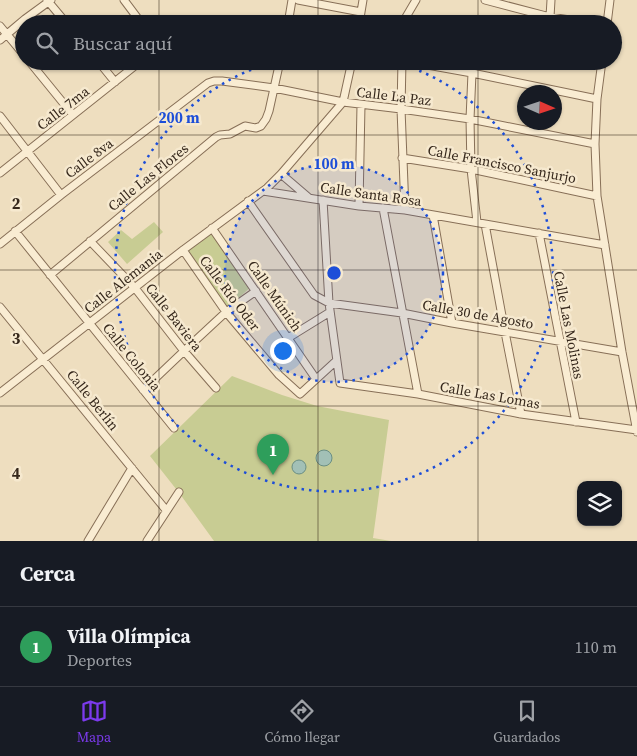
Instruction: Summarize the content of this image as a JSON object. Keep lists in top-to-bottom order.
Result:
{
  "streets": {
    "street": [
      "Calle La Paz",
      "Calle 7ma",
      "Calle 8va",
      "Calle Francisco Sanjurjo",
      "Calle Las Flores",
      "Calle Santa Rosa",
      "Calle Alemania",
      "Calle Río Oder",
      "Calle Múnich",
      "Calle 30 de Agosto",
      "Calle Baviera",
      "Calle Las Molinas",
      "Calle Colonia",
      "Calle Las Lomas",
      "Calle Berlín"
    ]
  },
  "crossings": [
    ["Calle La Paz", "Calle 8va"],
    ["Calle La Paz", "Calle Las Flores"],
    ["Calle 8va", "Calle Colonia"],
    ["Calle Las Flores", "Calle Baviera"],
    ["Calle Las Flores", "Calle Colonia"],
    ["Calle Santa Rosa", "Calle Alemania"],
    ["Calle Santa Rosa", "Calle Las Molinas"],
    ["Calle Alemania", "Calle Río Oder"],
    ["Calle Alemania", "Calle Múnich"],
    ["Calle Alemania", "Calle Baviera"],
    ["Calle Alemania", "Calle Colonia"],
    ["Calle Alemania", "Calle Berlín"],
    ["Calle Río Oder", "Calle Múnich"],
    ["Calle 30 de Agosto", "Calle Las Molinas"],
    ["Calle Las Molinas", "Calle Las Lomas"]
  ],
  "north": "right",
  "page": {
    "search": "Buscar aquí",
    "pins": "1",
    "heading": "Cerca",
    "list": [
      {
        "mark": "1",
        "name": "Villa Olímpica",
        "note": "Deportes",
        "value": "110 m"
      }
    ],
    "nav": ["Mapa", "Cómo llegar", "Guardados"]
  },
  "grid": {
    "rows": ["2", "3", "4"]
  },
  "rings": ["200 m", "100 m"]
}
